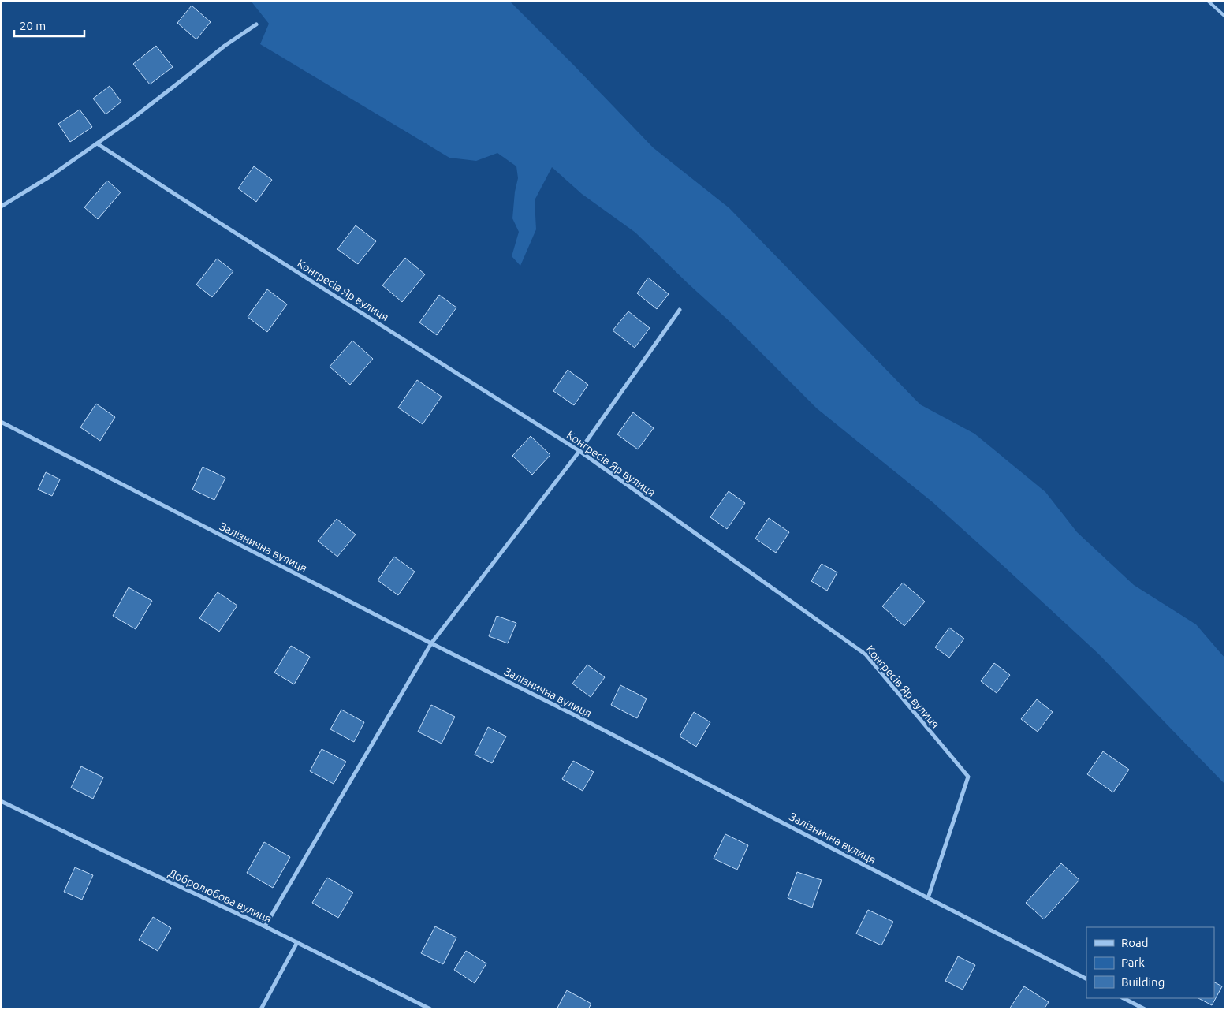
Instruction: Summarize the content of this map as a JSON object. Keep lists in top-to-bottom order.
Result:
{
  "streets": {
    "street": ["Конгресів Яр вулиця", "Залізнична вулиця", "Добролюбова вулиця"]
  },
  "crossings": [
    ["Конгресів Яр вулиця", "Залізнична вулиця"]
  ],
  "legend": ["Road", "Park", "Building"],
  "scale_bar": "20 m"
}
